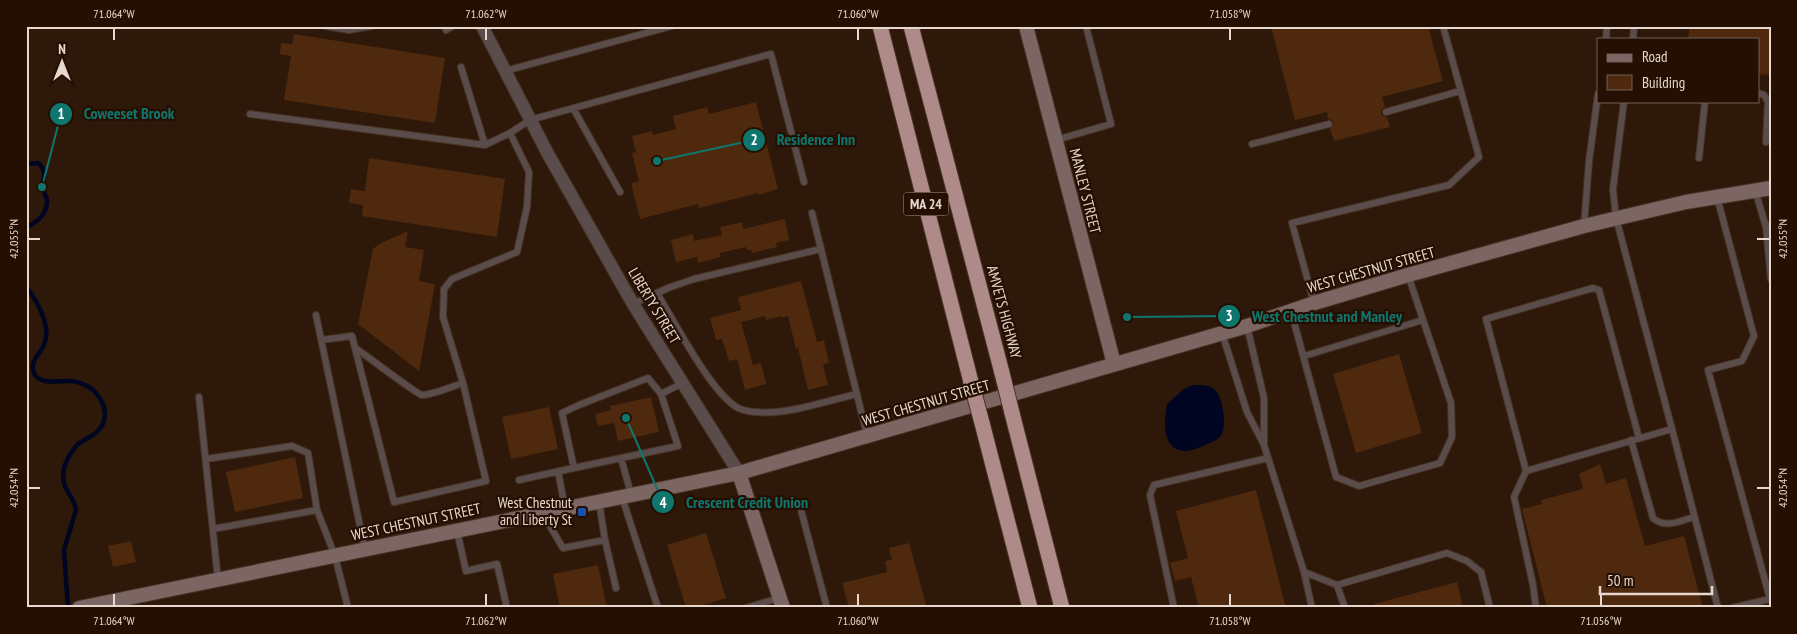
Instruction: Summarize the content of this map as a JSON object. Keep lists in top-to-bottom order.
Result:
{
  "streets": {
    "highway": ["MA 24", "AMVETS HIGHWAY"],
    "main road": ["MANLEY STREET", "WEST CHESTNUT STREET", "LIBERTY STREET"]
  },
  "crossings": [
    ["MANLEY STREET", "WEST CHESTNUT STREET"],
    ["WEST CHESTNUT STREET", "LIBERTY STREET"]
  ],
  "places": {
    "other": [
      "Residence Inn",
      "Coweeset Brook",
      "West Chestnut and Manley",
      "Crescent Credit Union"
    ],
    "transit": ["West Chestnut and Liberty St"]
  },
  "legend": ["Road", "Building"],
  "scale_bar": "50 m",
  "north": "top",
  "coordinates": [
    "71.064°W",
    "71.062°W",
    "71.060°W",
    "71.058°W",
    "42.055°N",
    "42.054°N",
    "71.056°W"
  ]
}
